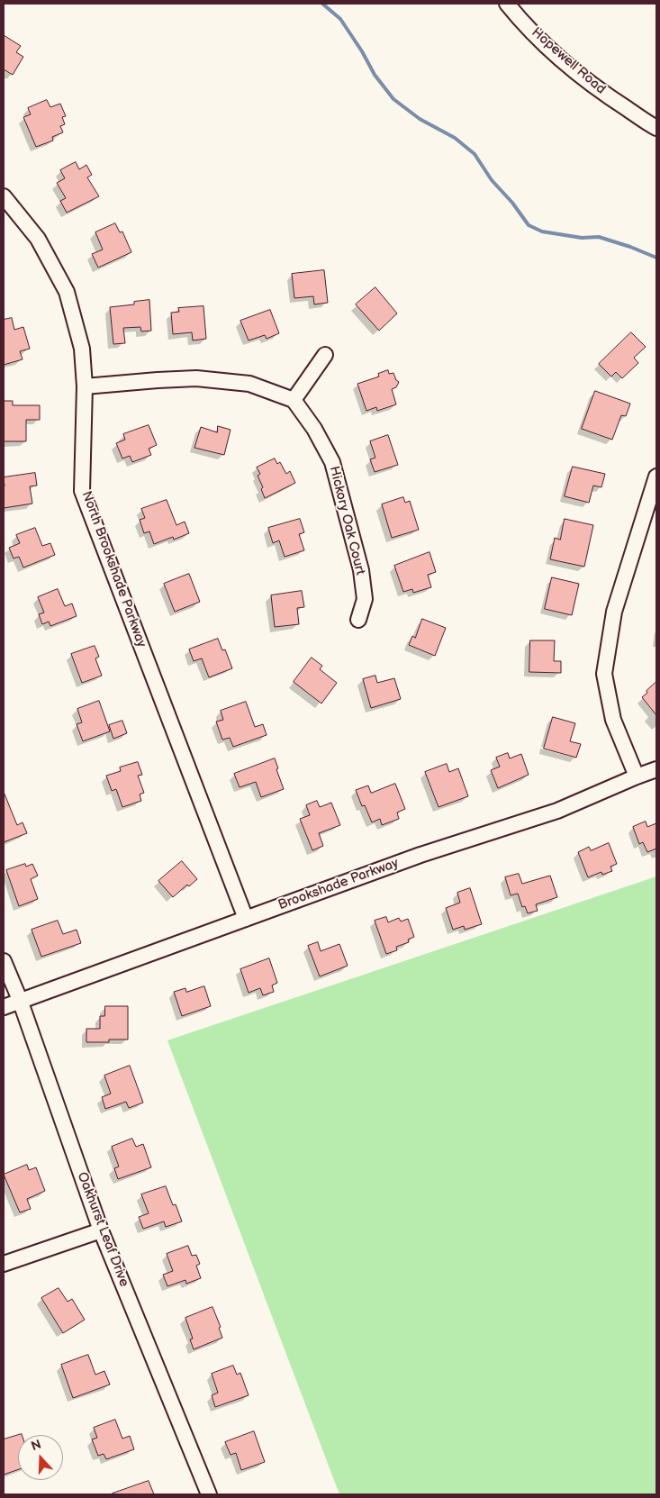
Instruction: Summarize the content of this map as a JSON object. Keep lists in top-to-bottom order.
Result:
{
  "streets": {
    "street": [
      "Hopewell Road",
      "Hickory Oak Court",
      "North Brookshade Parkway",
      "Brookshade Parkway",
      "Oakhurst Leaf Drive"
    ]
  },
  "crossings": [
    ["North Brookshade Parkway", "Brookshade Parkway"],
    ["Brookshade Parkway", "Oakhurst Leaf Drive"]
  ],
  "north": "top"
}
